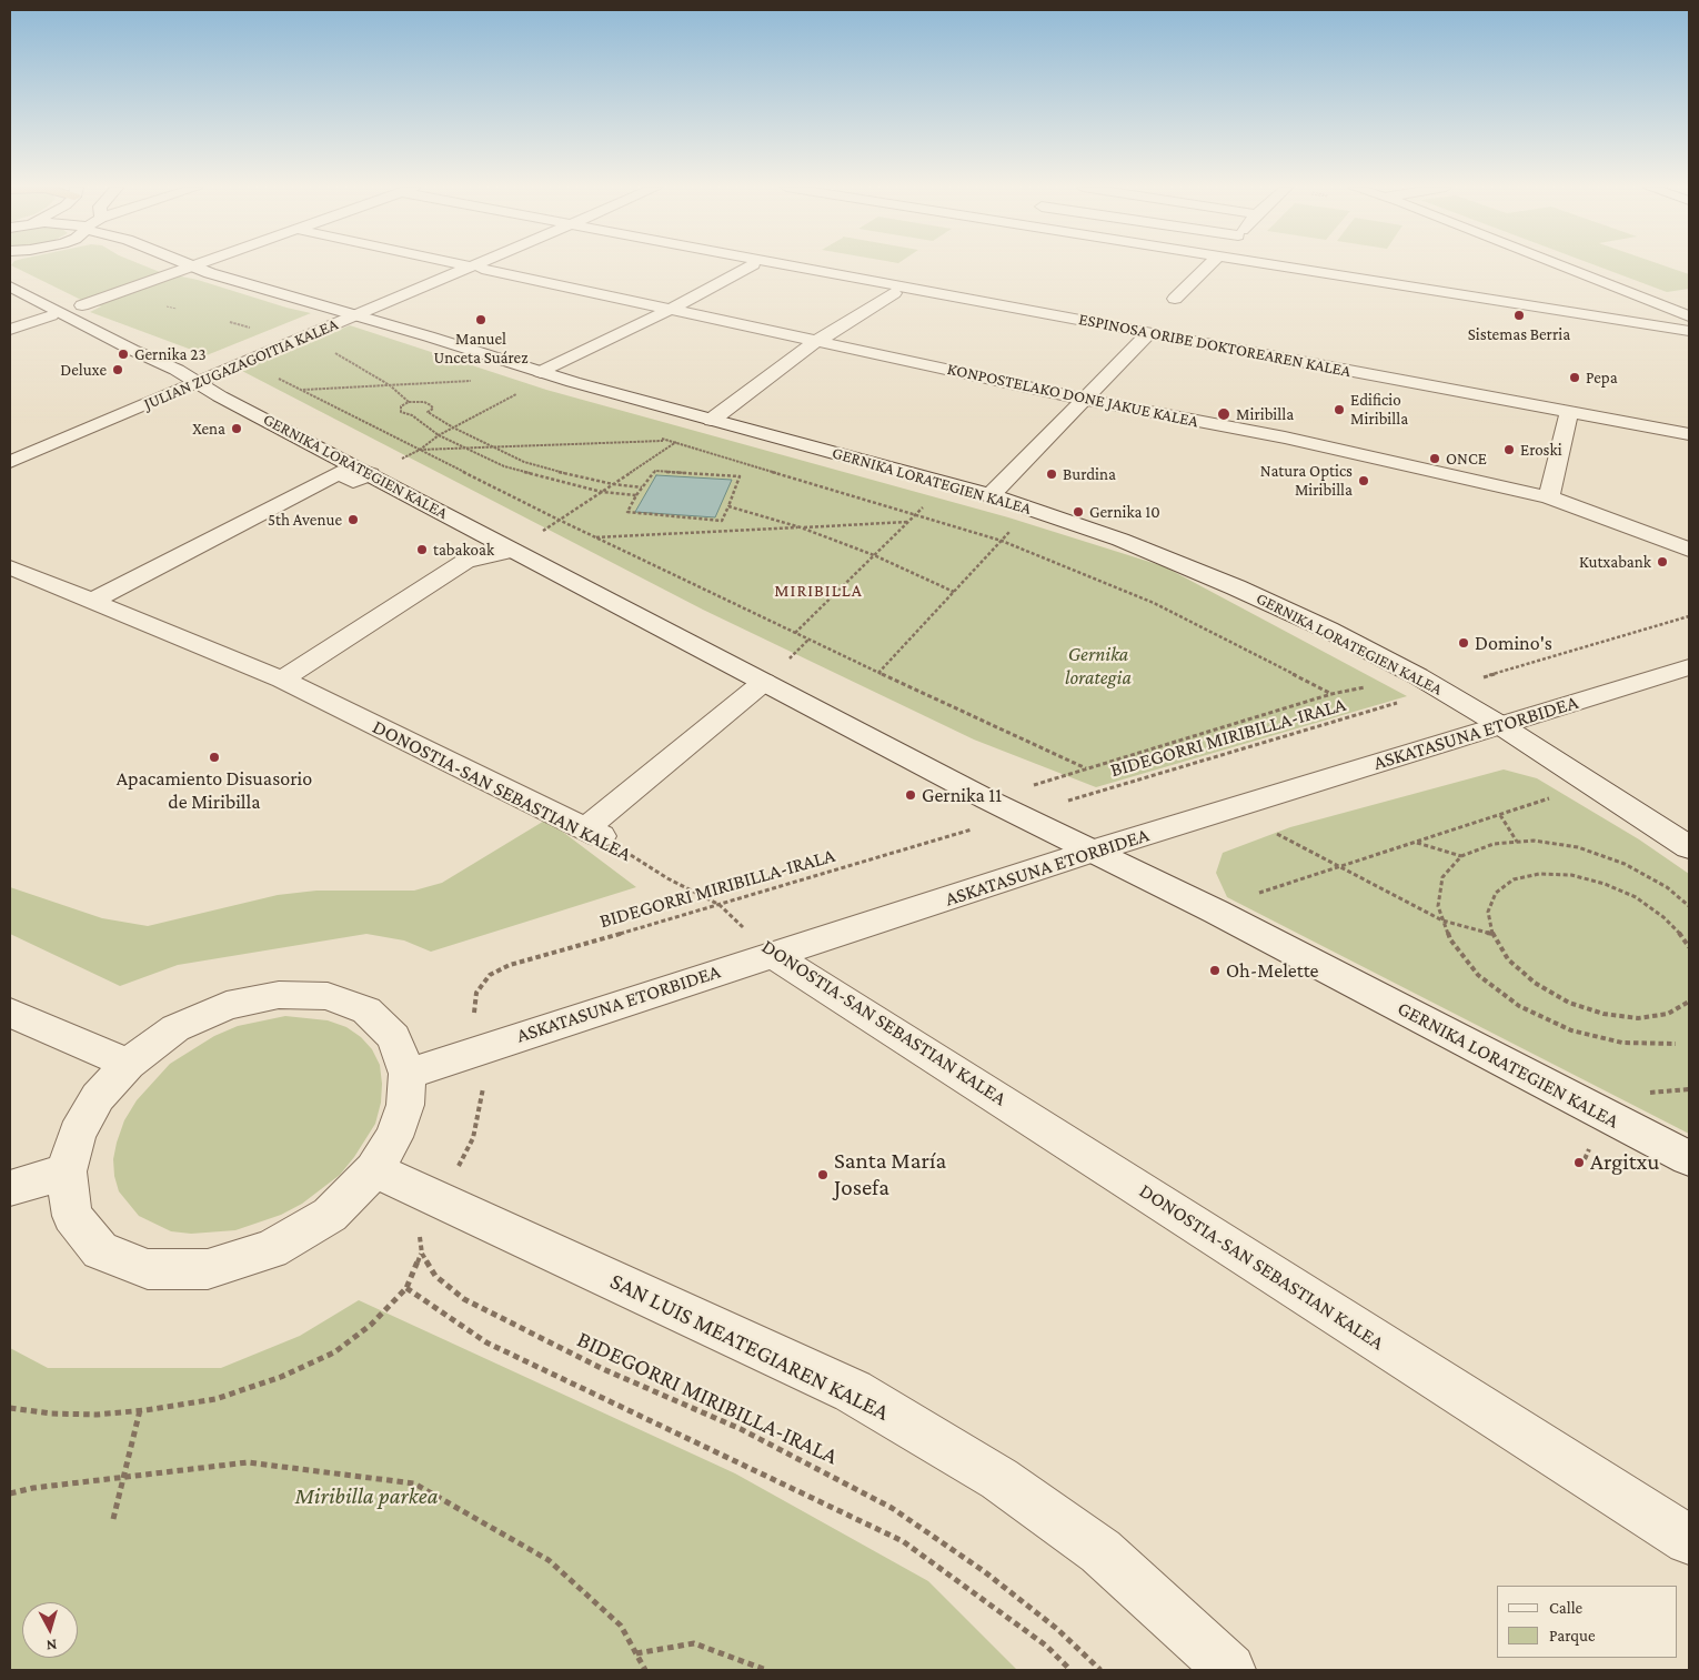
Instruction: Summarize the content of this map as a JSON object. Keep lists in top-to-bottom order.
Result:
{
  "streets": {
    "street": [
      "ESPINOSA ORIBE DOKTOREAREN KALEA",
      "JULIAN ZUGAZAGOITIA KALEA",
      "KONPOSTELAKO DONE JAKUE KALEA",
      "GERNIKA LORATEGIEN KALEA",
      "ASKATASUNA ETORBIDEA",
      "DONOSTIA-SAN SEBASTIAN KALEA",
      "SAN LUIS MEATEGIAREN KALEA"
    ],
    "path": ["BIDEGORRI MIRIBILLA-IRALA"]
  },
  "crossings": [
    ["JULIAN ZUGAZAGOITIA KALEA", "GERNIKA LORATEGIEN KALEA"],
    ["GERNIKA LORATEGIEN KALEA", "ASKATASUNA ETORBIDEA"],
    ["ASKATASUNA ETORBIDEA", "DONOSTIA-SAN SEBASTIAN KALEA"],
    ["BIDEGORRI MIRIBILLA-IRALA", "DONOSTIA-SAN SEBASTIAN KALEA"]
  ],
  "districts": ["MIRIBILLA"],
  "parks": ["Gernika lorategia", "Miribilla parkea"],
  "places": [
    "Sistemas Berria",
    "Manuel Unceta Suárez",
    "Gernika 23",
    "Deluxe",
    "Pepa",
    "Edificio Miribilla",
    "Miribilla",
    "Xena",
    "Eroski",
    "ONCE",
    "Burdina",
    "Natura Optics Miribilla",
    "Gernika 10",
    "5th Avenue",
    "tabakoak",
    "Kutxabank",
    "Domino's",
    "Apacamiento Disuasorio de Miribilla",
    "Gernika 11",
    "Oh-Melette",
    "Argitxu",
    "Santa María Josefa"
  ],
  "legend": ["Calle", "Parque"],
  "north": "bottom"
}
